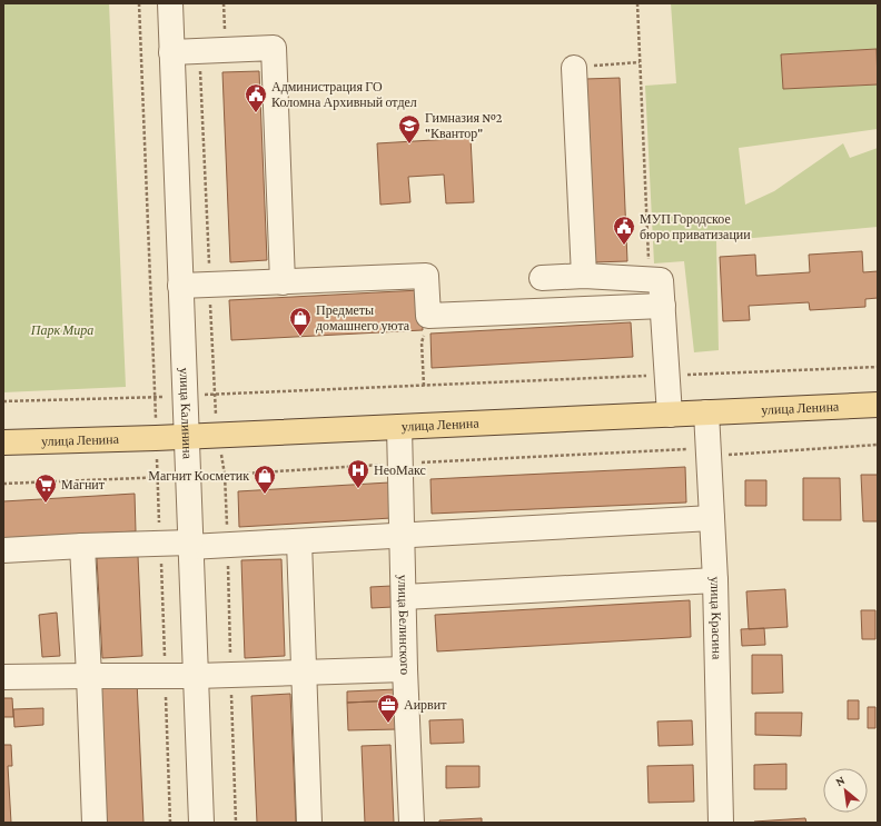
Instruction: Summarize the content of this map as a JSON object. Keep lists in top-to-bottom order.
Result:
{
  "streets": {
    "main road": ["улица Ленина"],
    "street": ["улица Калинина", "улица Красина", "улица Белинского"]
  },
  "crossings": [
    ["улица Ленина", "улица Калинина"],
    ["улица Ленина", "улица Красина"],
    ["улица Ленина", "улица Белинского"]
  ],
  "parks": ["Парк Мира"],
  "places": {
    "public building": ["Администрация ГО Коломна Архивный отдел", "МУП Городское бюро приватизации"],
    "school or university": ["Гимназия №2 \"Квантор\""],
    "shop": ["Предметы домашнего уюта", "Магнит Косметик"],
    "hospital": ["НеоМакс"],
    "supermarket": ["Магнит"],
    "office": ["Аирвит"]
  },
  "north": "top left"
}
